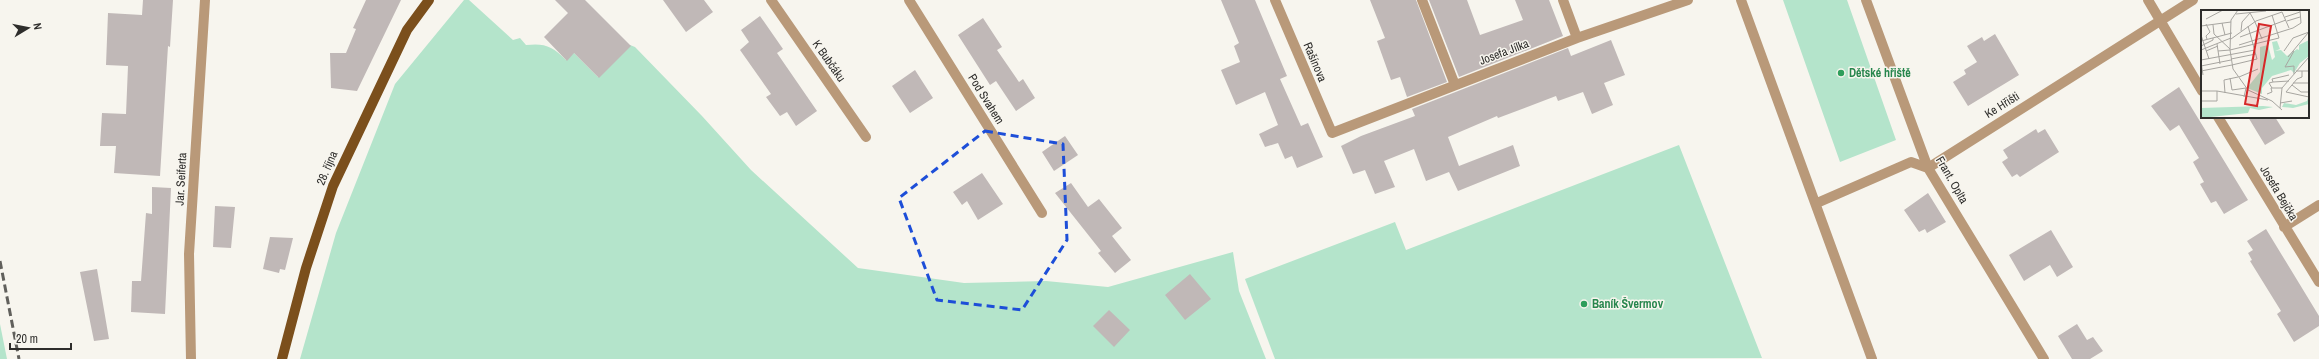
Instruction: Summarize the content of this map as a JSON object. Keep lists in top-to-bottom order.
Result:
{
  "streets": {
    "main road": ["28. října"],
    "street": [
      "Josefa Jílka",
      "K Bubčáku",
      "Rašínova",
      "Pod Svahem",
      "Ke Hřišti",
      "Jar. Seiferta",
      "Frant. Oplta",
      "Josefa Bejčka"
    ]
  },
  "crossings": [
    ["Josefa Jílka", "Rašínova"],
    ["Ke Hřišti", "Frant. Oplta"]
  ],
  "places": ["Dětské hřiště", "Baník Švermov"],
  "scale_bar": "20 m",
  "north": "right"
}
